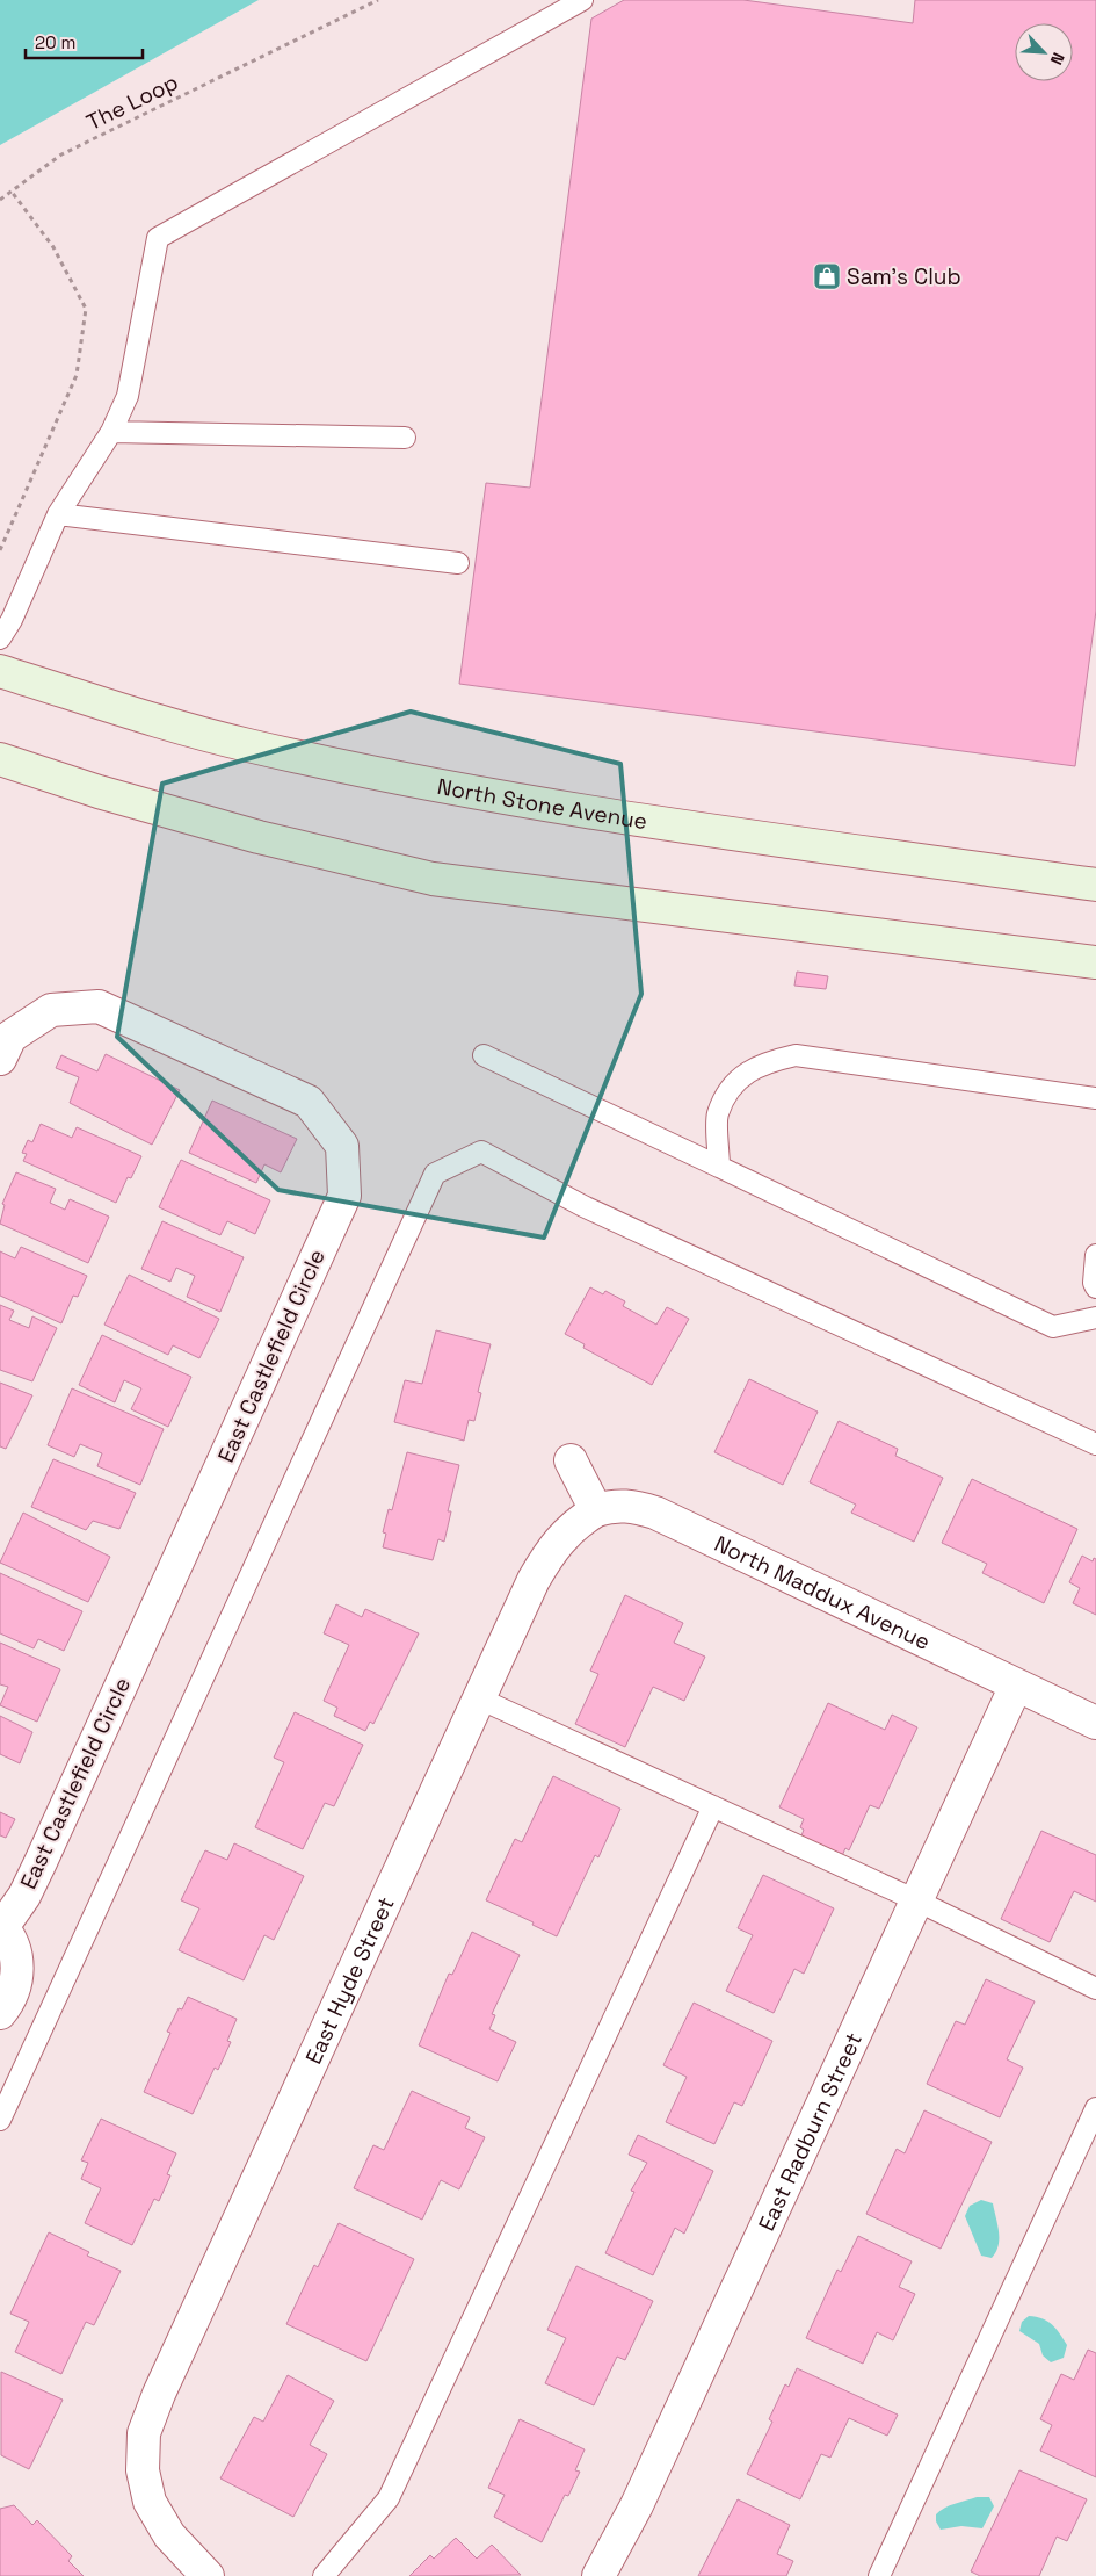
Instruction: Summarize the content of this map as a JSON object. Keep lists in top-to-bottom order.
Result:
{
  "streets": {
    "main road": ["North Stone Avenue"],
    "street": [
      "East Castlefield Circle",
      "North Maddux Avenue",
      "East Hyde Street",
      "East Radburn Street"
    ],
    "path": ["The Loop"]
  },
  "crossings": [
    ["North Maddux Avenue", "East Hyde Street"],
    ["North Maddux Avenue", "East Radburn Street"]
  ],
  "places": {
    "shop": ["Sam's Club"]
  },
  "scale_bar": "20 m",
  "north": "bottom right"
}
